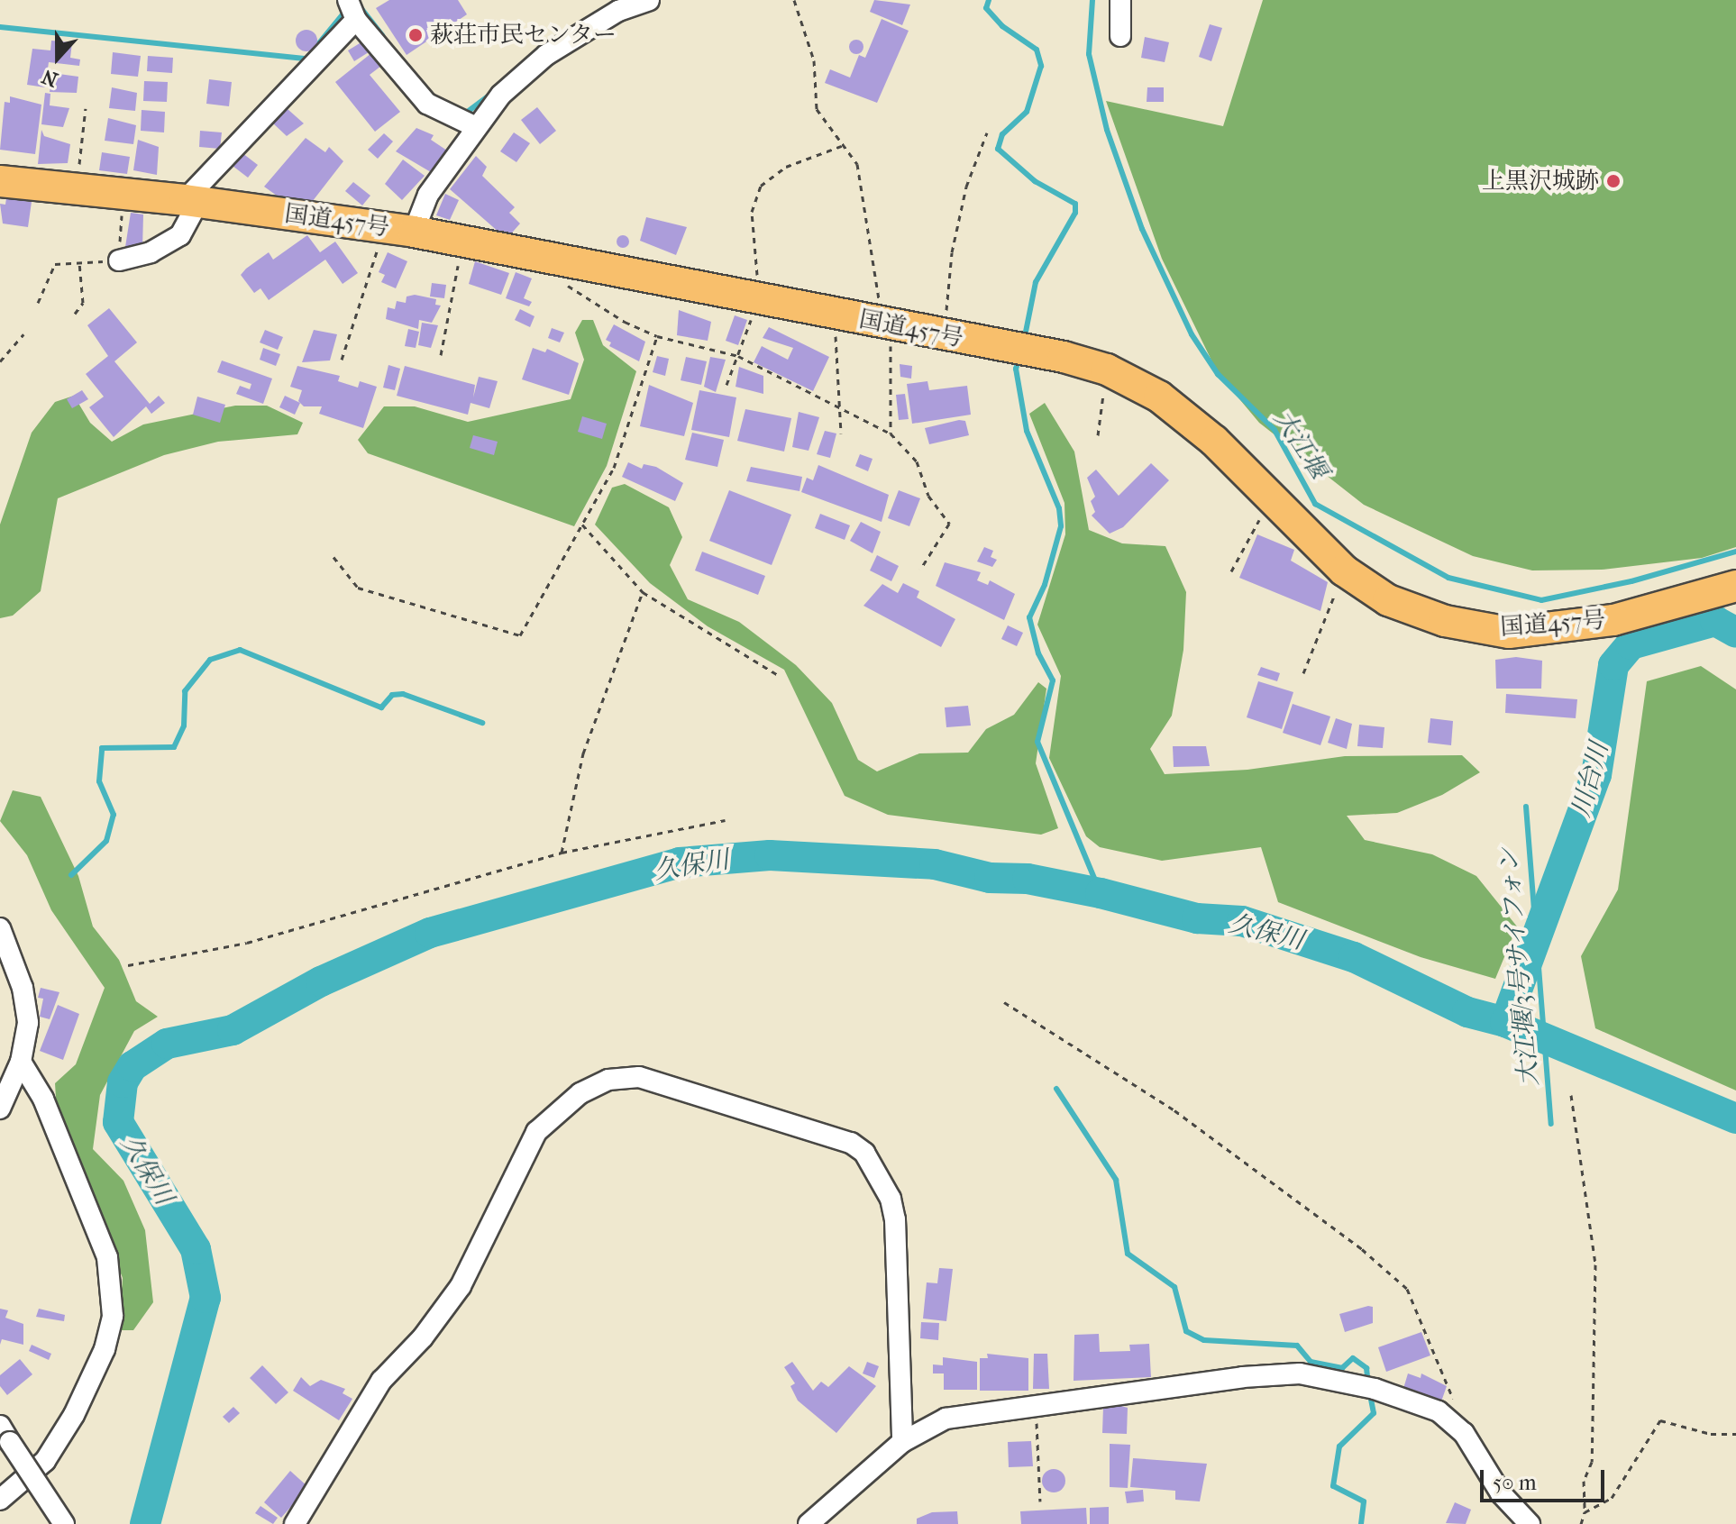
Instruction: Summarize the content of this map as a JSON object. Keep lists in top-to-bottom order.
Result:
{
  "streets": {
    "highway": ["国道457号"]
  },
  "water": [
    "大江堰",
    "川台川",
    "久保川",
    "大江堰/3号サイフォン"
  ],
  "places": ["萩荘市民センター", "上黒沢城跡"],
  "scale_bar": "50 m",
  "north": "bottom"
}
